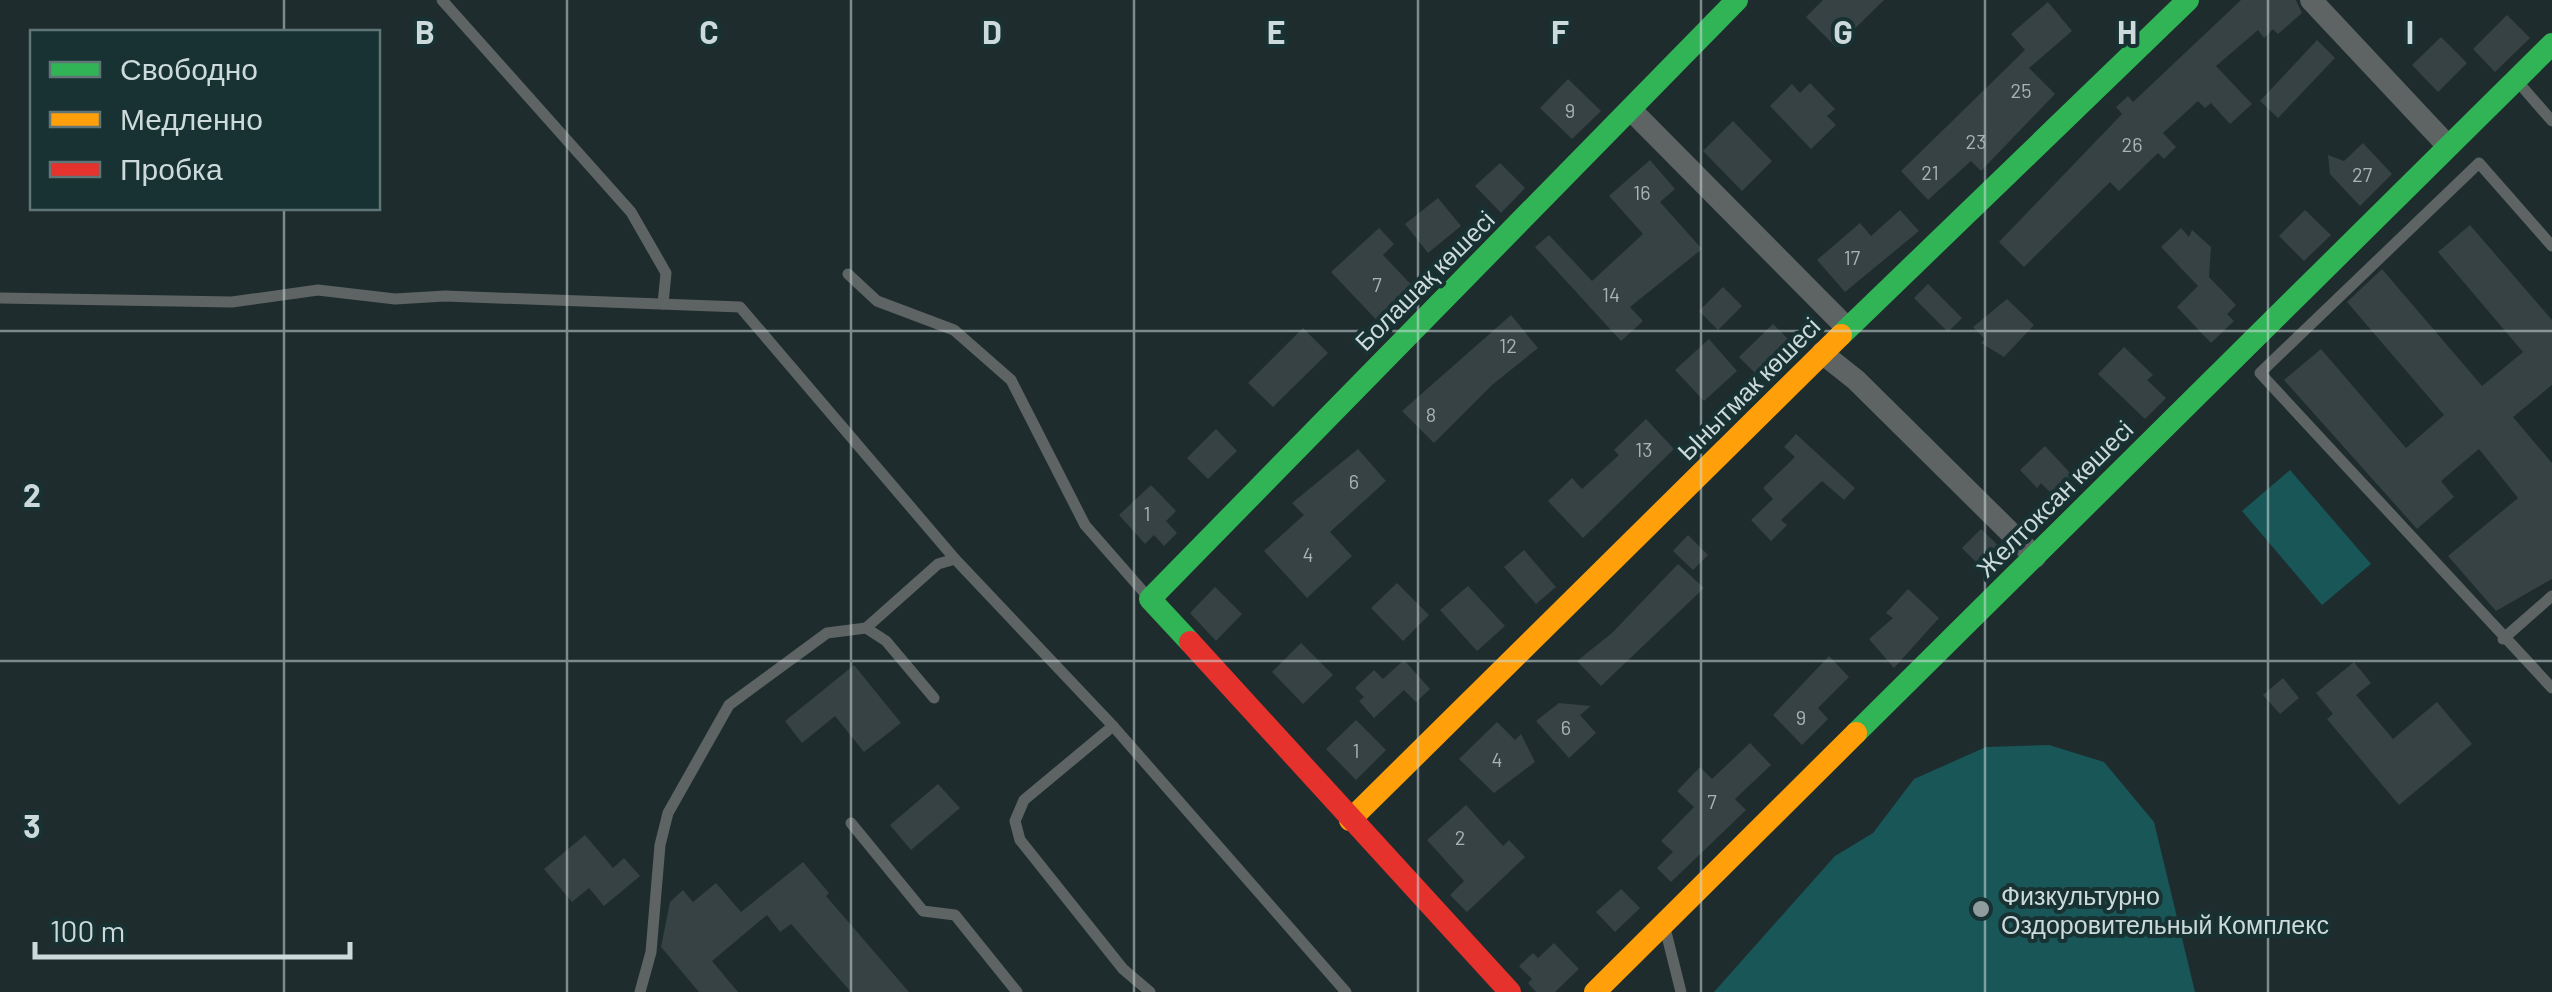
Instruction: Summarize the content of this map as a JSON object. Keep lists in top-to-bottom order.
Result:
{
  "streets": {
    "street": ["Болашақ көшесі", "Ынытмак көшесі", "Желтоксан көшесі"]
  },
  "places": ["Физкультурно Оздоровительный Комплекс"],
  "house_numbers": [
    "25",
    "9",
    "23",
    "26",
    "21",
    "27",
    "16",
    "17",
    "7",
    "14",
    "12",
    "8",
    "13",
    "6",
    "1",
    "4",
    "9",
    "6",
    "1",
    "4",
    "7",
    "2"
  ],
  "legend": ["Свободно", "Медленно", "Пробка"],
  "scale_bar": "100 m",
  "grid": {
    "columns": [
      "B",
      "C",
      "D",
      "E",
      "F",
      "G",
      "H",
      "I"
    ],
    "rows": ["2", "3"]
  }
}
